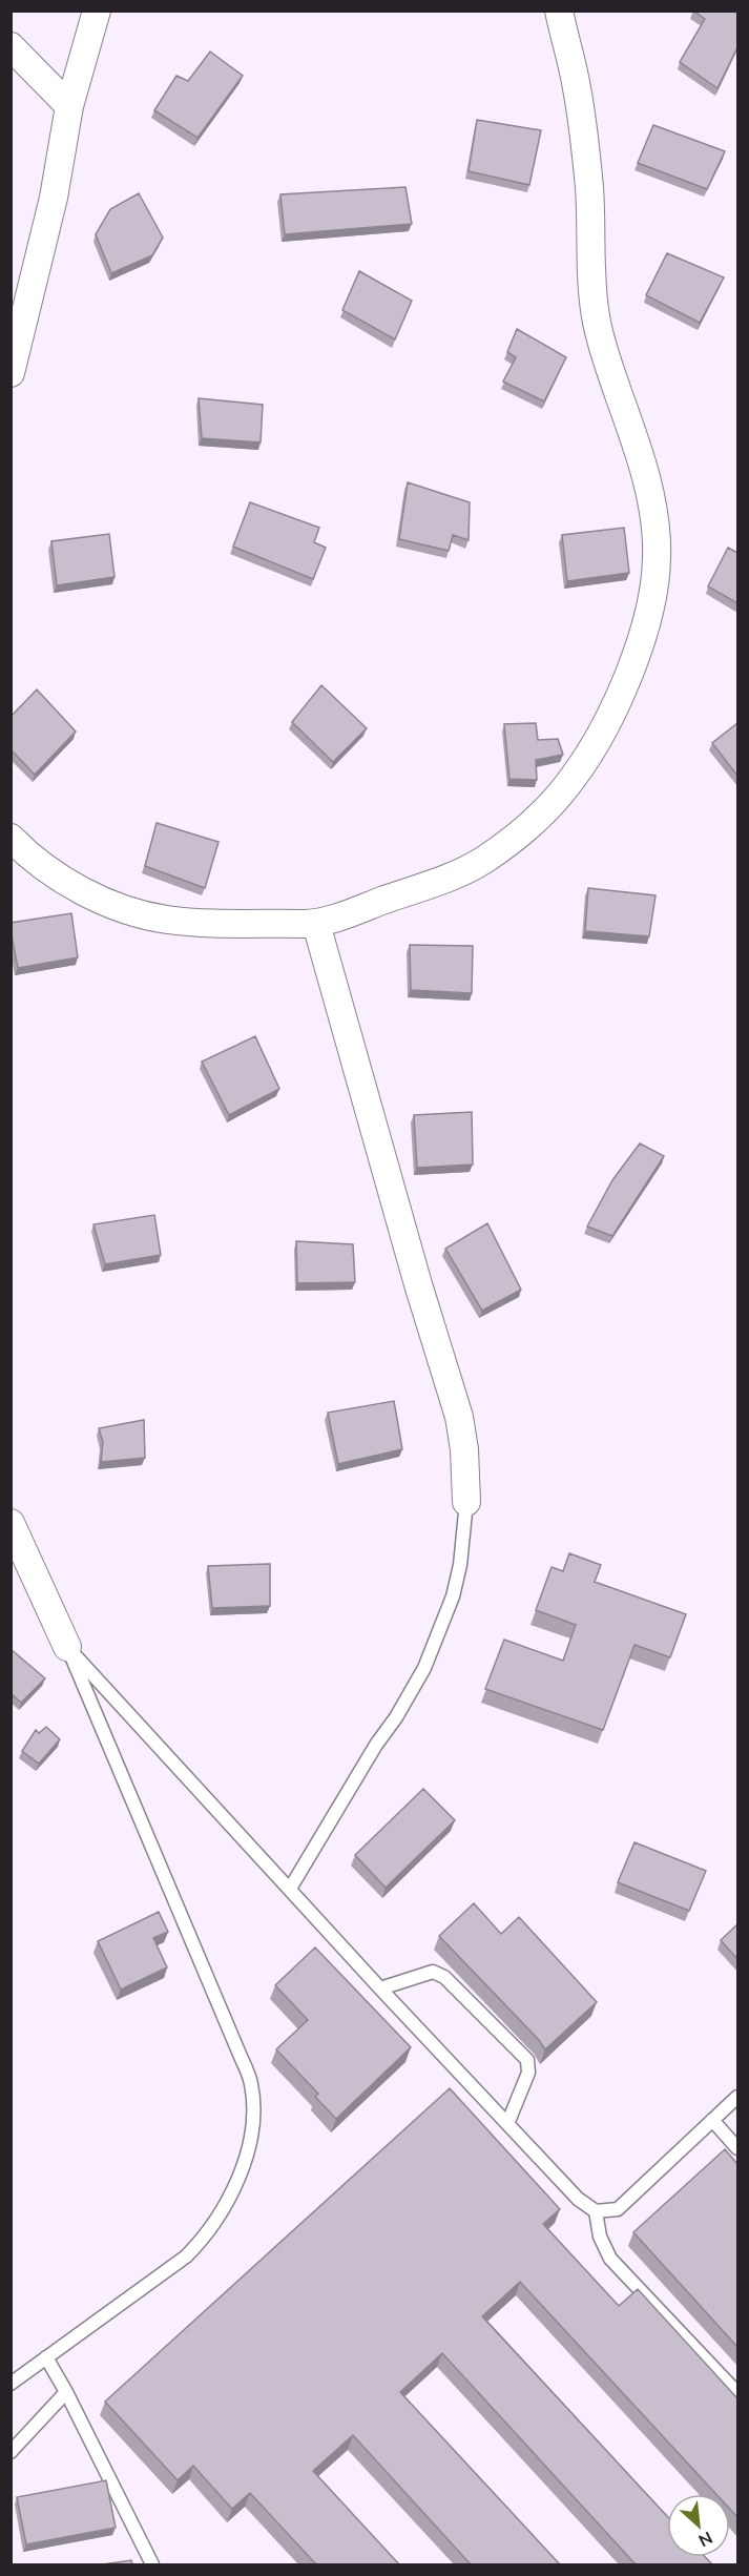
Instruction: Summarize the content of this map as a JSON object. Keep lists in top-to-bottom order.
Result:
{
  "north": "bottom right"
}
